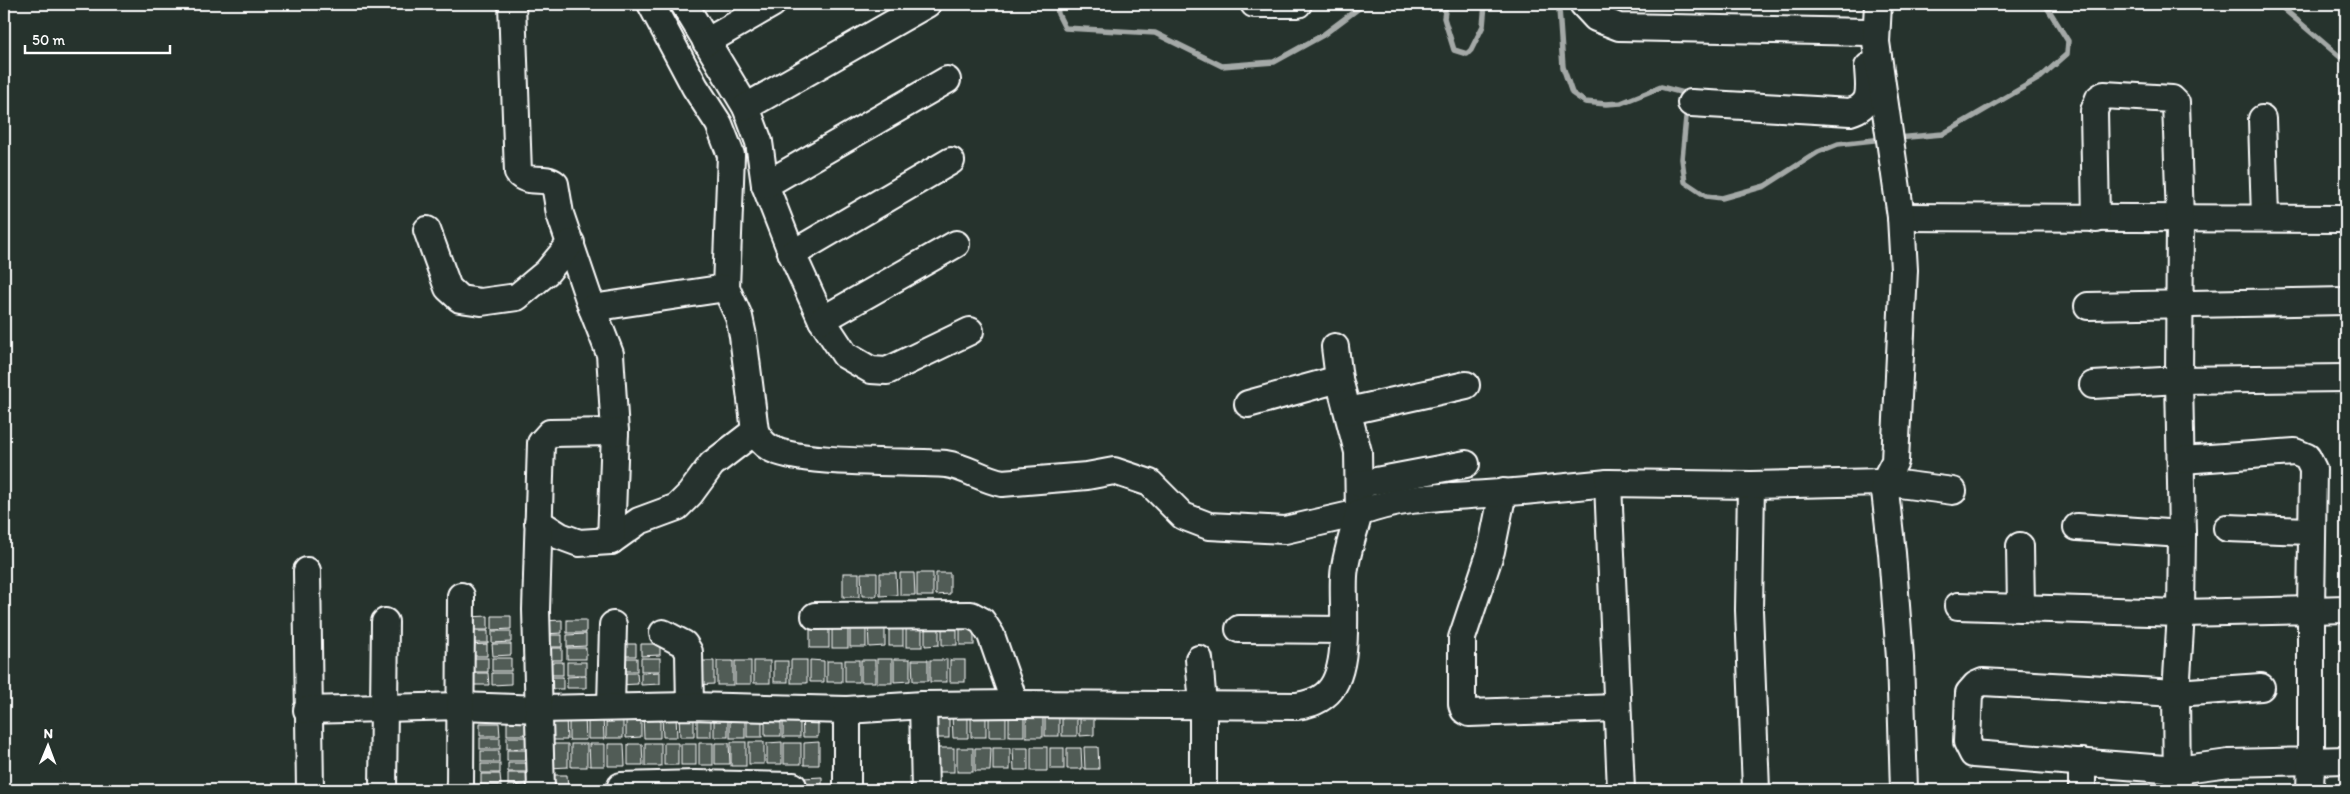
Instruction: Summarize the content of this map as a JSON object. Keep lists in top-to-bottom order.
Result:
{
  "scale_bar": "50 m",
  "north": "top"
}
